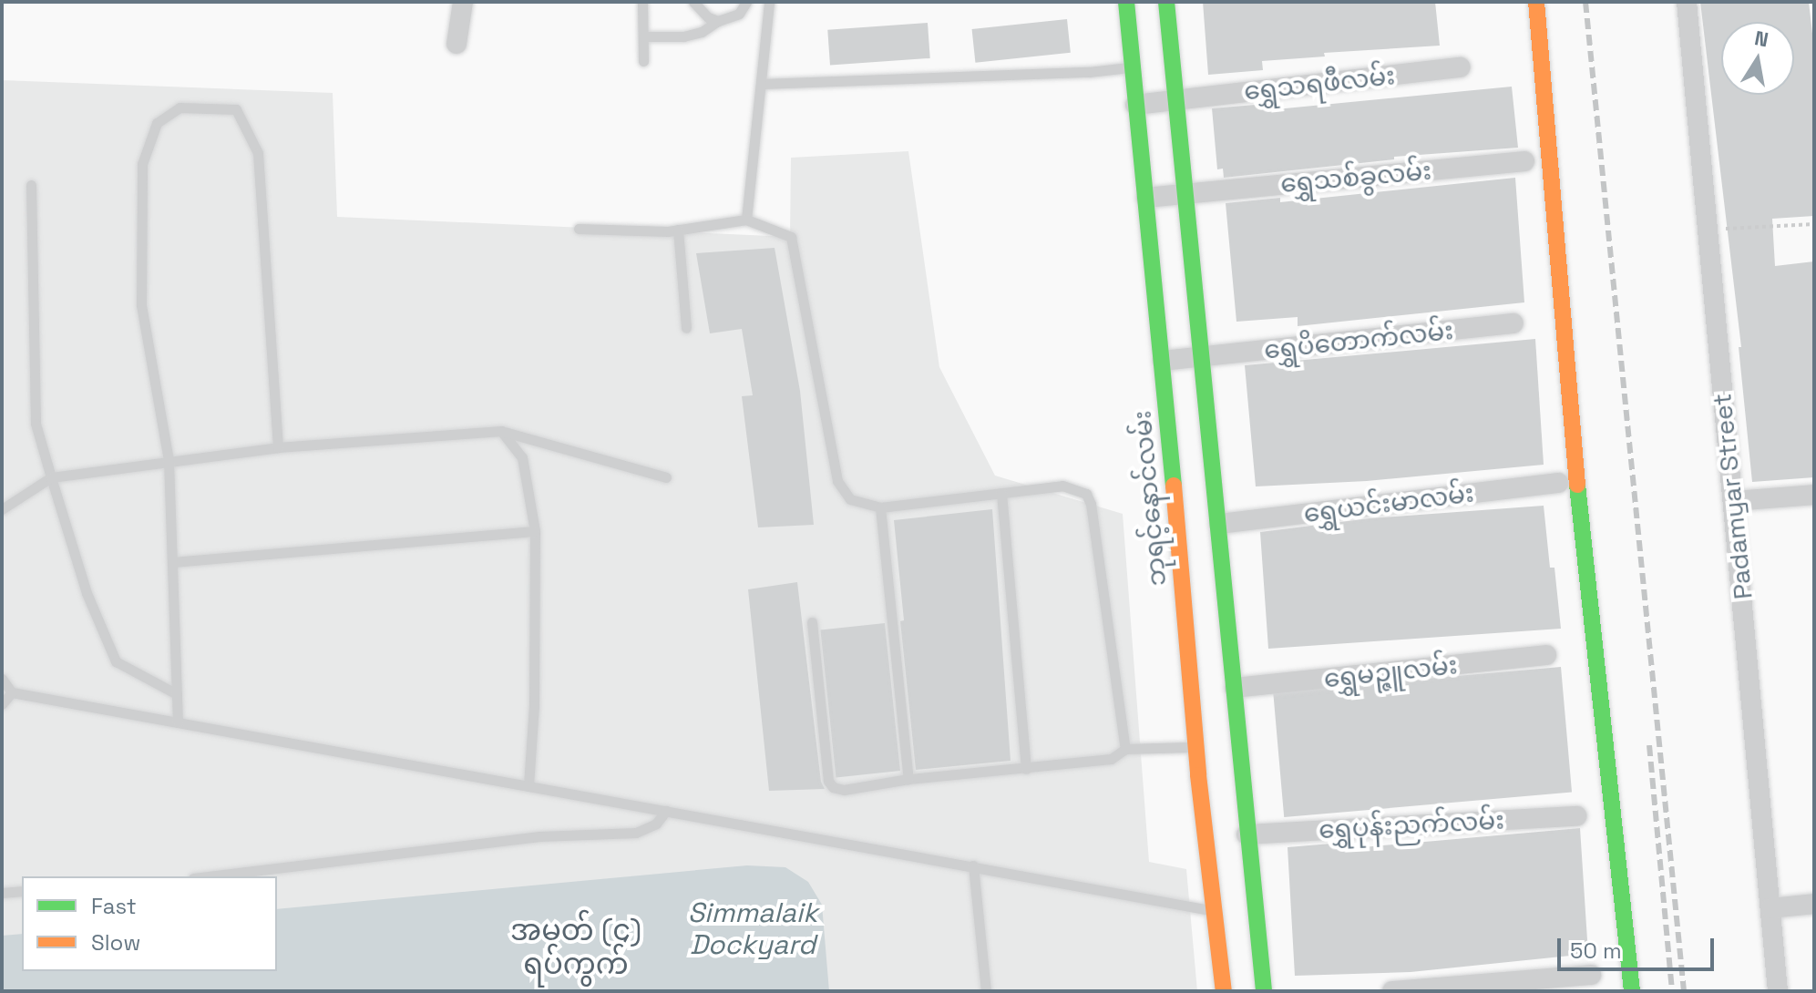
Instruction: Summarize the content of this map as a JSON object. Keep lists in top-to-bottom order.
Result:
{
  "streets": {
    "main road": ["ဘုရင့်နောင်လမ်း"],
    "street": [
      "ရွှေသရဖီလမ်း",
      "ရွှေသစ်ခွလမ်း",
      "ရွှေပိတောက်လမ်း",
      "Padamyar Street",
      "ရွှေယင်းမာလမ်း",
      "ရွှေမဉ္ဇူလမ်း",
      "ရွှေပုန်းညက်လမ်း"
    ]
  },
  "crossings": [
    ["ရွှေသရဖီလမ်း", "ဘုရင့်နောင်လမ်း"],
    ["ရွှေသစ်ခွလမ်း", "ဘုရင့်နောင်လမ်း"],
    ["ရွှေပိတောက်လမ်း", "ဘုရင့်နောင်လမ်း"]
  ],
  "districts": ["အမှတ် (၄) ရပ်ကွက်"],
  "water": ["Simmalaik Dockyard"],
  "legend": ["Fast", "Slow"],
  "scale_bar": "50 m",
  "north": "top"
}
